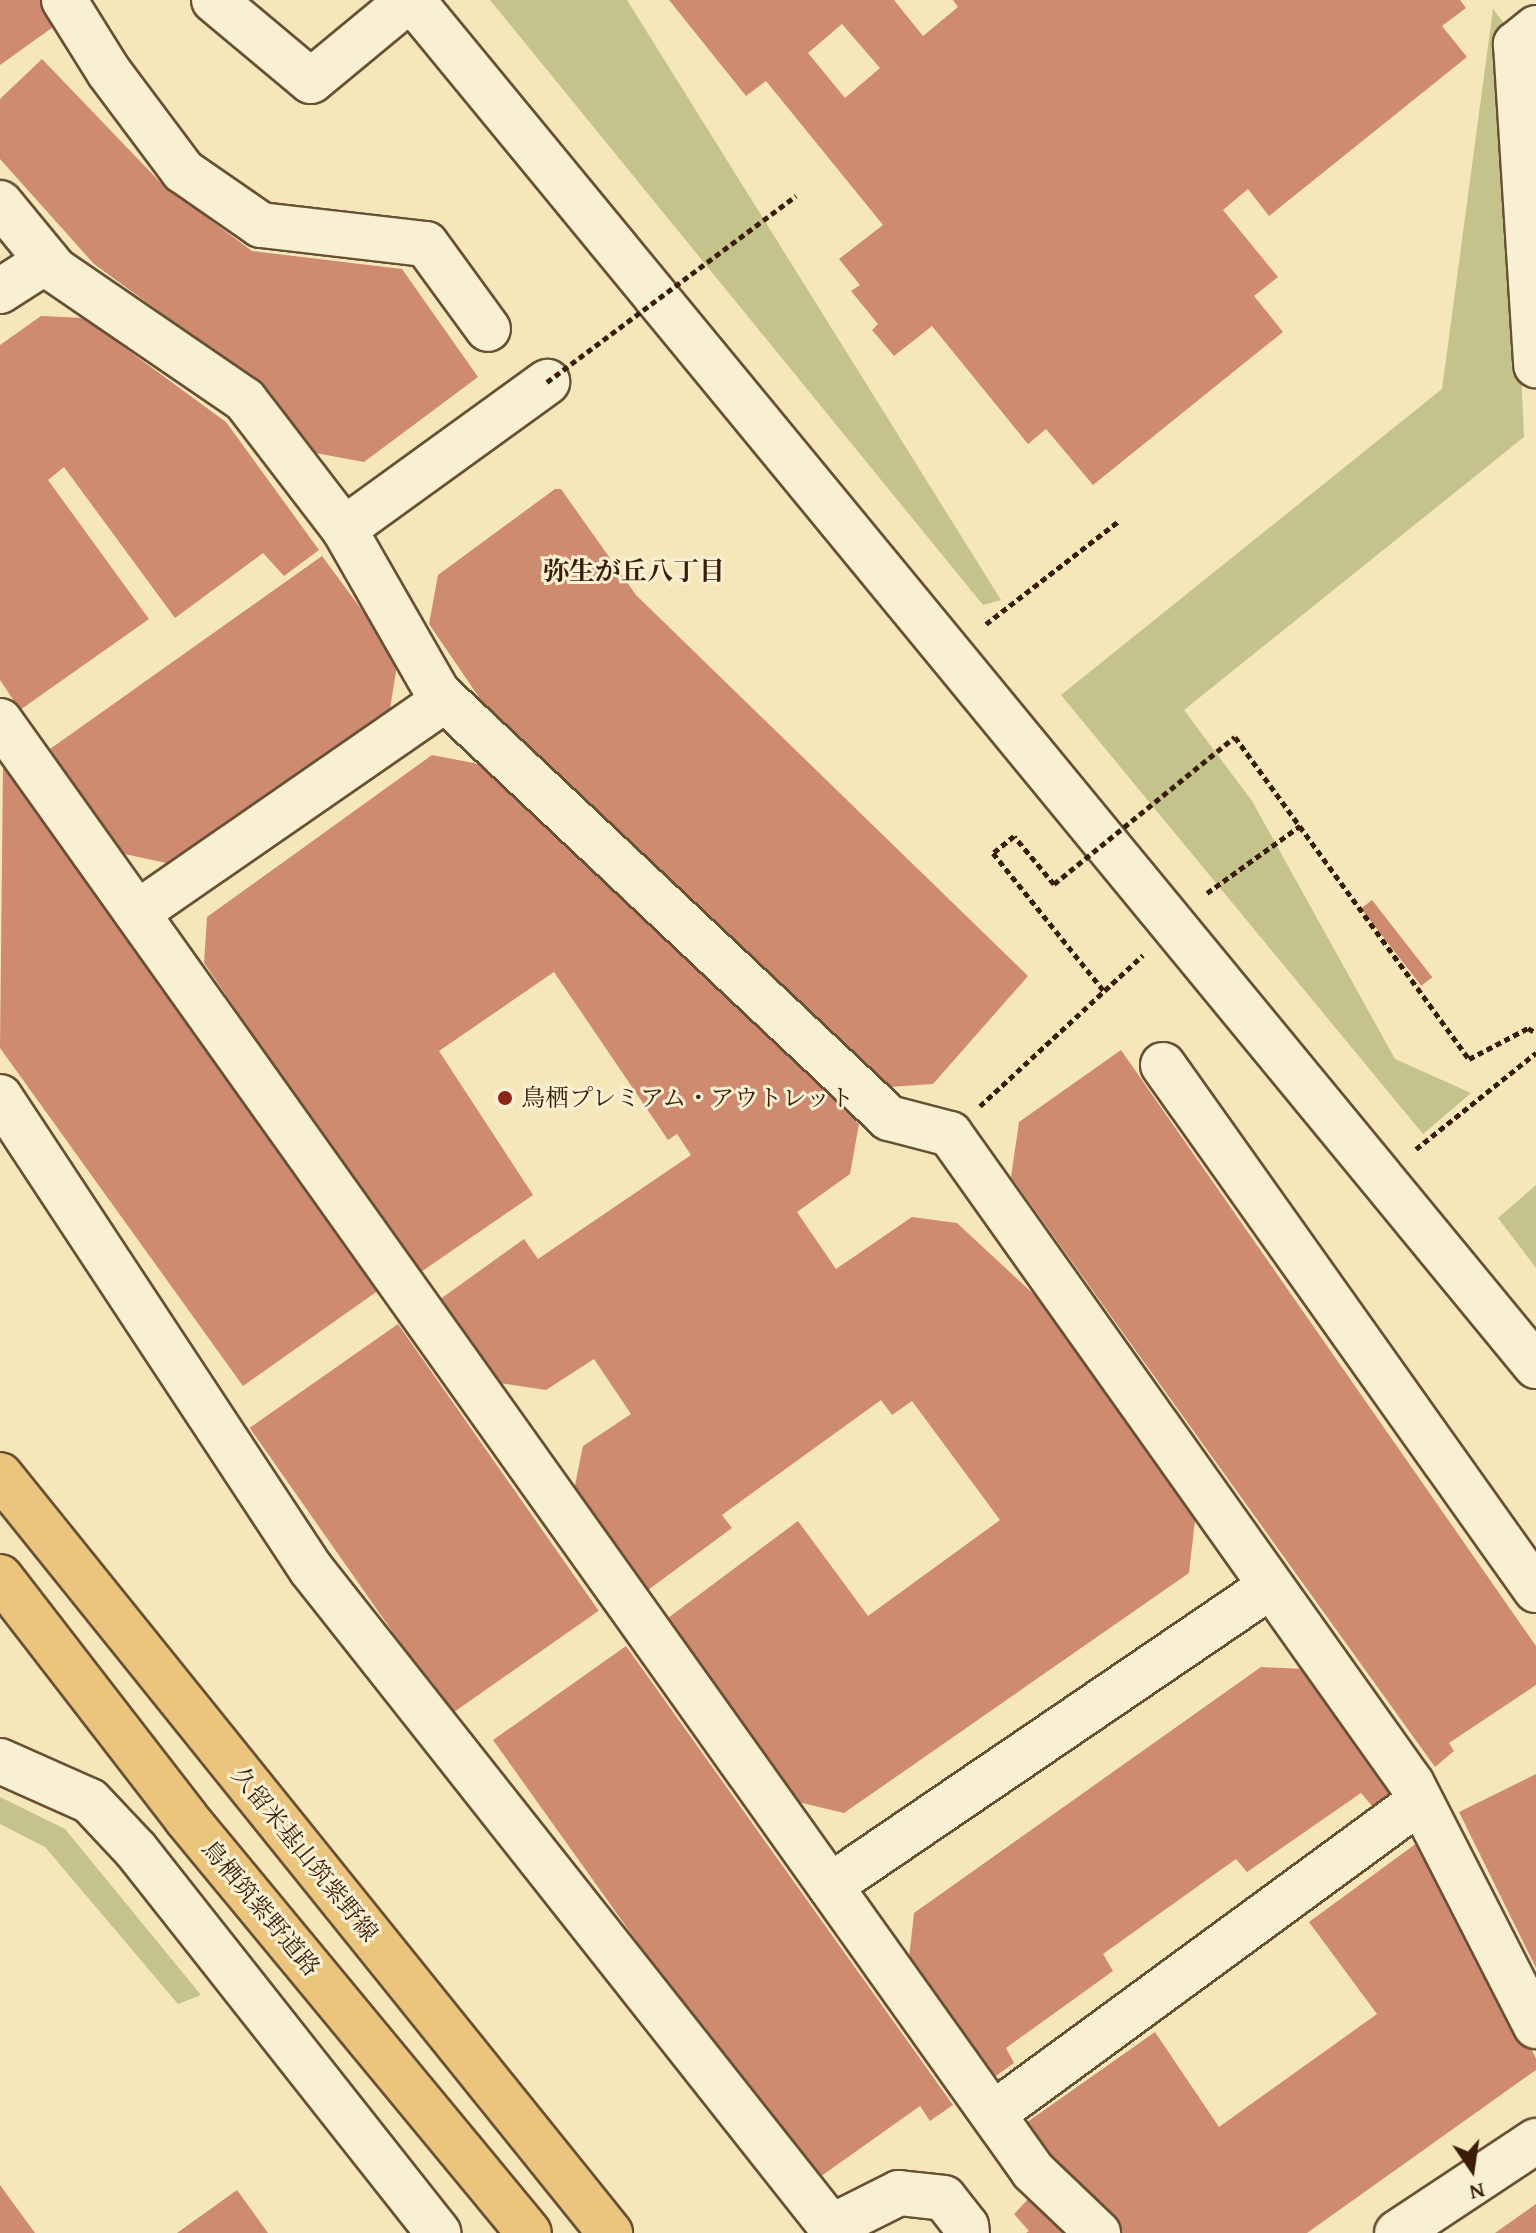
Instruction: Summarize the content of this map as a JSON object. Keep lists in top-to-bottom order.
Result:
{
  "streets": {
    "main road": ["久留米基山筑紫野線", "鳥栖筑紫野道路"]
  },
  "districts": ["弥生が丘八丁目"],
  "places": ["鳥栖プレミアム・アウトレット"],
  "north": "bottom"
}
